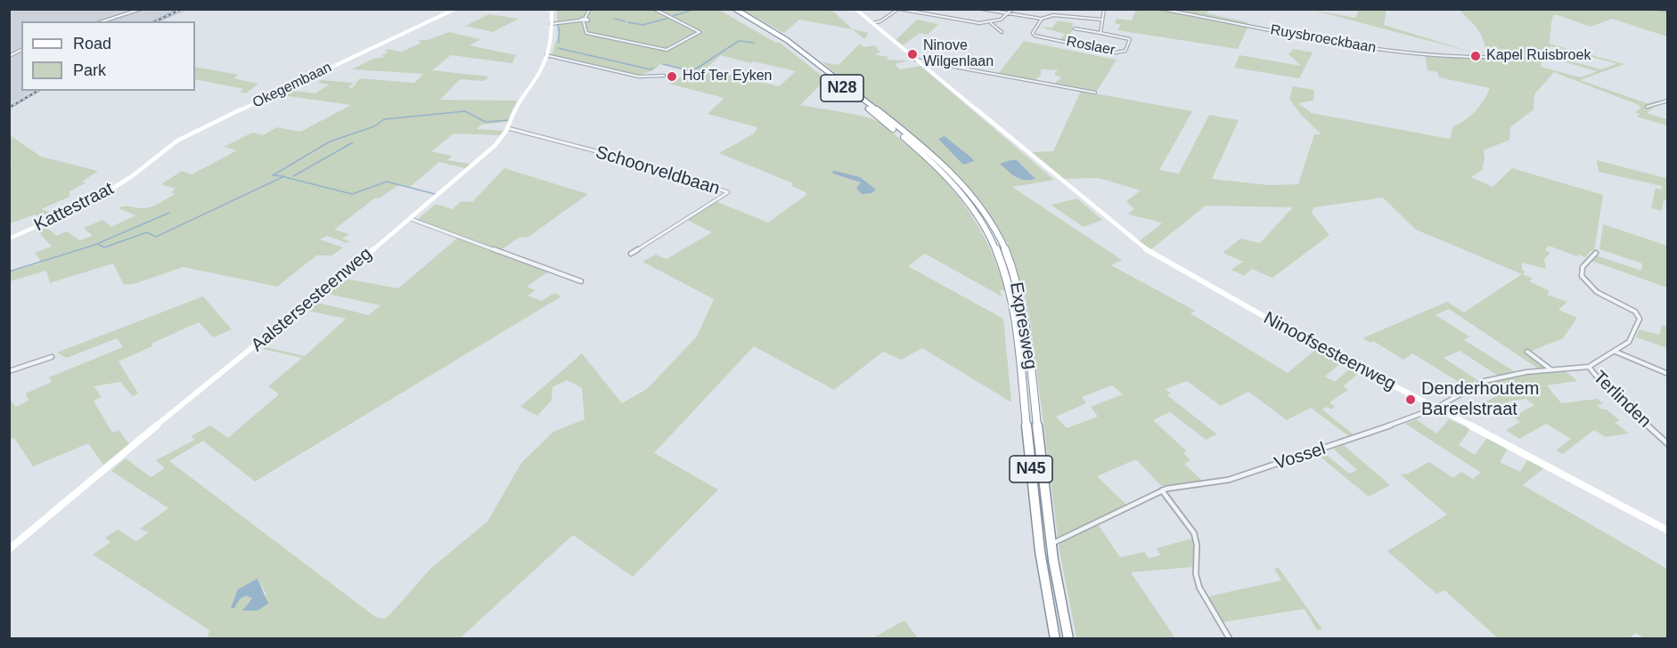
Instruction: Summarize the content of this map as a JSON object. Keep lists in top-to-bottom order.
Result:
{
  "streets": {
    "highway": ["N28", "Expresweg", "N45"],
    "main road": [
      "Okegembaan",
      "Kattestraat",
      "Aalstersesteenweg",
      "Ninoofsesteenweg"
    ],
    "street": [
      "Ruysbroeckbaan",
      "Roslaer",
      "Schoorveldbaan",
      "Terlinden",
      "Vossel"
    ]
  },
  "crossings": [
    ["Okegembaan", "Kattestraat"],
    ["Schoorveldbaan", "Aalstersesteenweg"],
    ["Expresweg", "Vossel"],
    ["Ninoofsesteenweg", "Vossel"],
    ["Terlinden", "Vossel"]
  ],
  "places": [
    "Ninove Wilgenlaan",
    "Kapel Ruisbroek",
    "Hof Ter Eyken",
    "Denderhoutem Bareelstraat"
  ],
  "legend": ["Road", "Park"]
}
